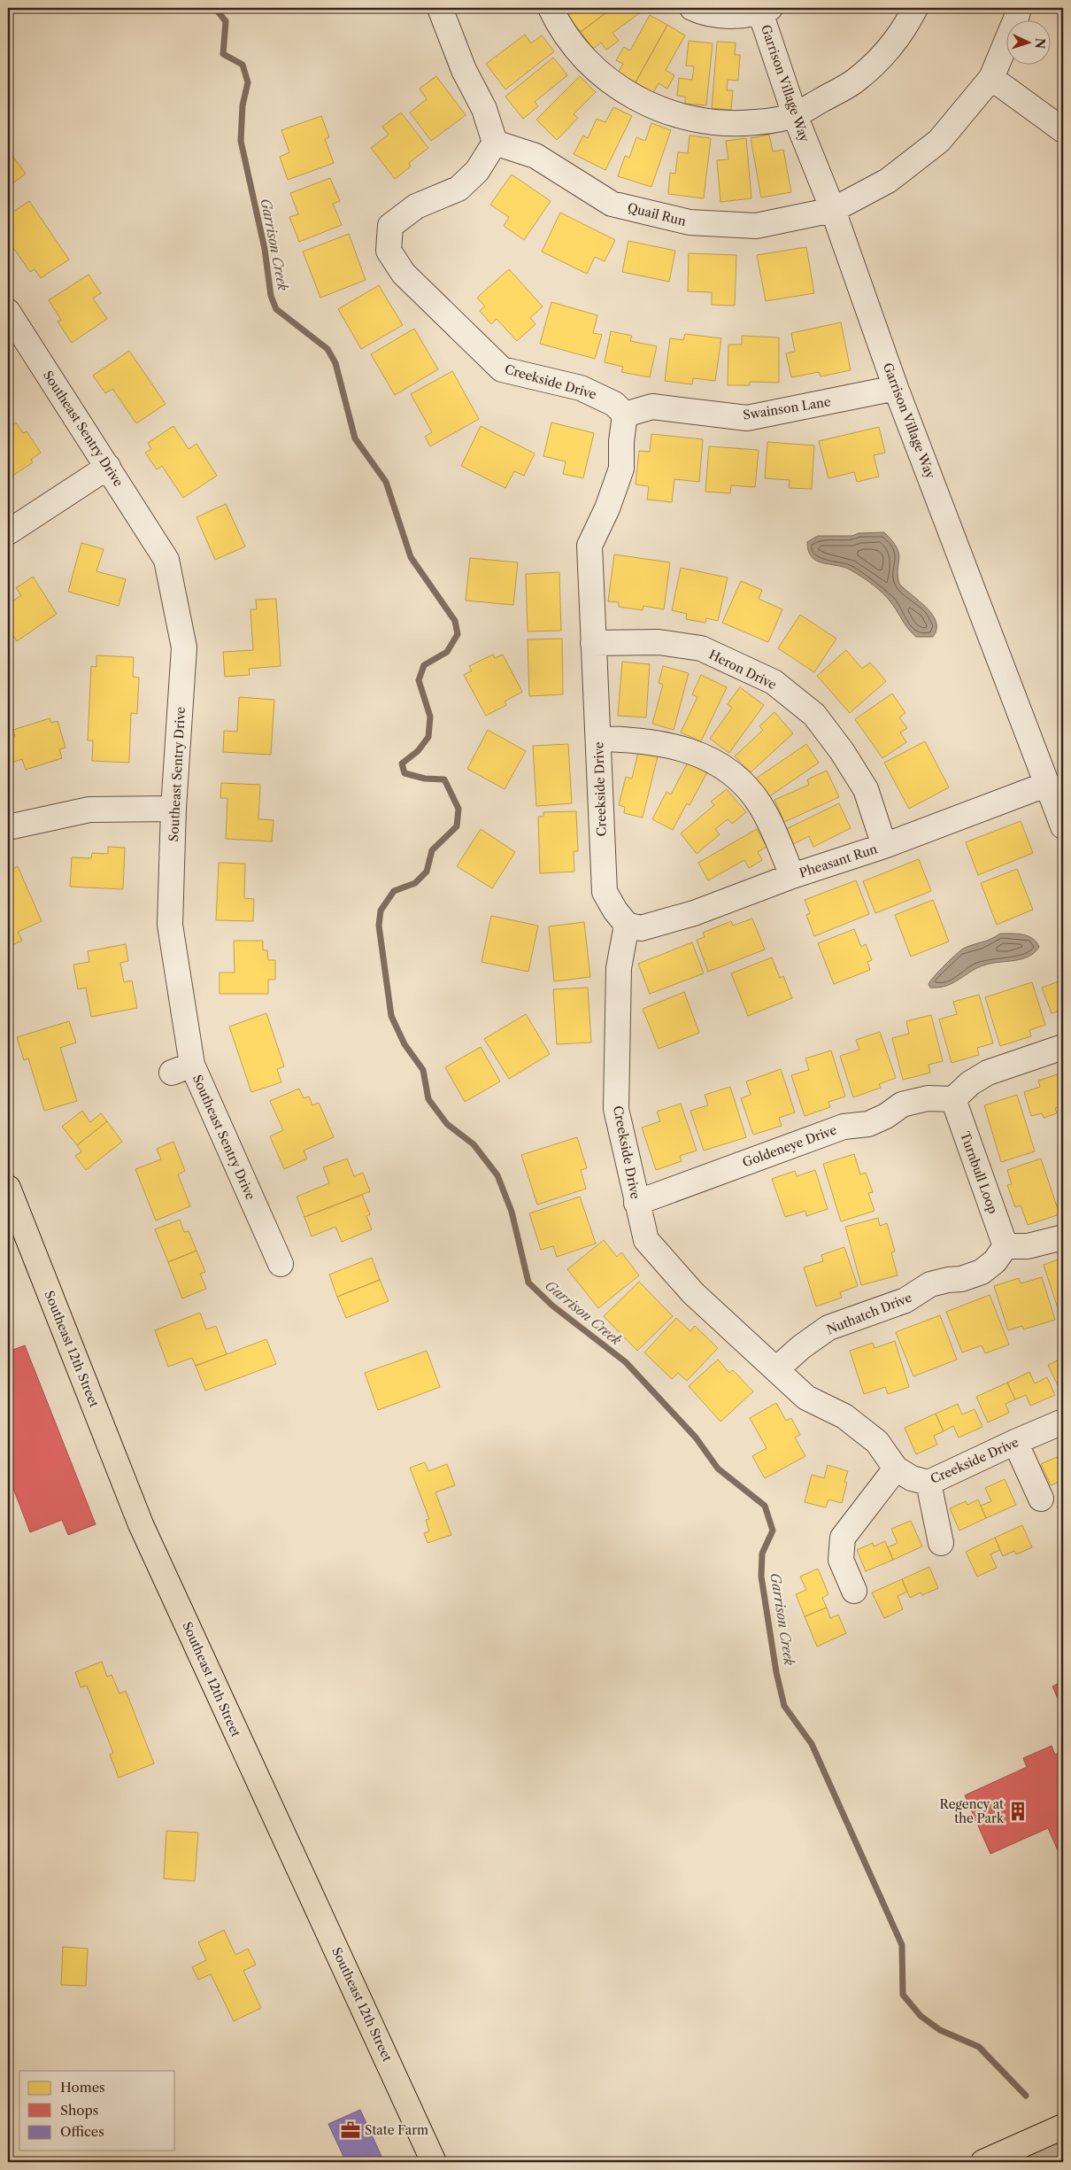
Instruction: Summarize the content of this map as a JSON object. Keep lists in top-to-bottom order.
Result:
{
  "streets": {
    "main road": ["Southeast 12th Street"],
    "street": [
      "Garrison Village Way",
      "Quail Run",
      "Creekside Drive",
      "Swainson Lane",
      "Southeast Sentry Drive",
      "Heron Drive",
      "Pheasant Run",
      "Goldeneye Drive",
      "Turnbull Loop",
      "Nuthatch Drive"
    ]
  },
  "crossings": [
    ["Garrison Village Way", "Quail Run"],
    ["Garrison Village Way", "Swainson Lane"],
    ["Garrison Village Way", "Pheasant Run"],
    ["Quail Run", "Creekside Drive"],
    ["Creekside Drive", "Swainson Lane"],
    ["Creekside Drive", "Heron Drive"],
    ["Creekside Drive", "Pheasant Run"],
    ["Creekside Drive", "Goldeneye Drive"],
    ["Creekside Drive", "Nuthatch Drive"],
    ["Heron Drive", "Pheasant Run"],
    ["Goldeneye Drive", "Turnbull Loop"],
    ["Turnbull Loop", "Nuthatch Drive"]
  ],
  "water": ["Garrison Creek"],
  "places": {
    "building": ["Regency at the Park"],
    "office": ["State Farm"]
  },
  "legend": ["Homes", "Shops", "Offices"],
  "north": "right"
}
